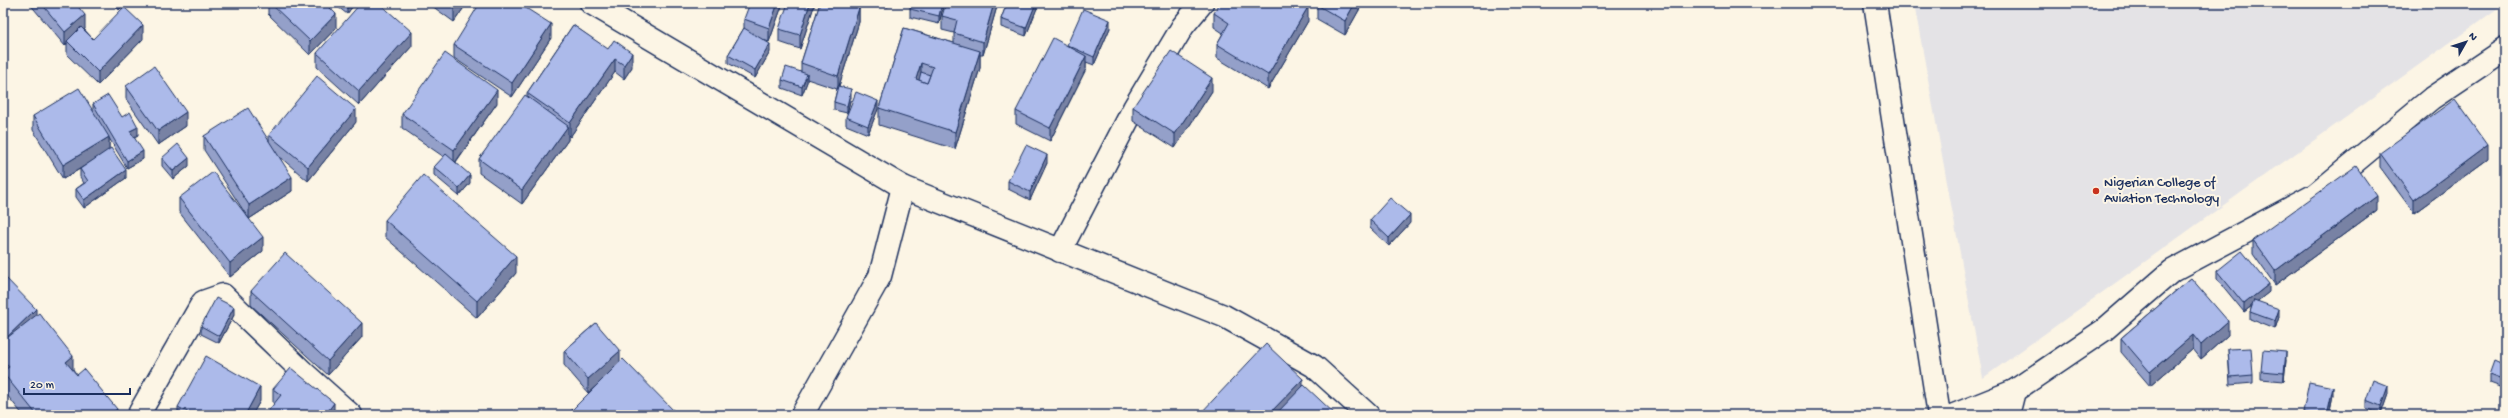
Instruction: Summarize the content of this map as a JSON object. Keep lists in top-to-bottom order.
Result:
{
  "places": ["Nigerian College of Aviation Technology"],
  "scale_bar": "20 m",
  "north": "top right"
}
